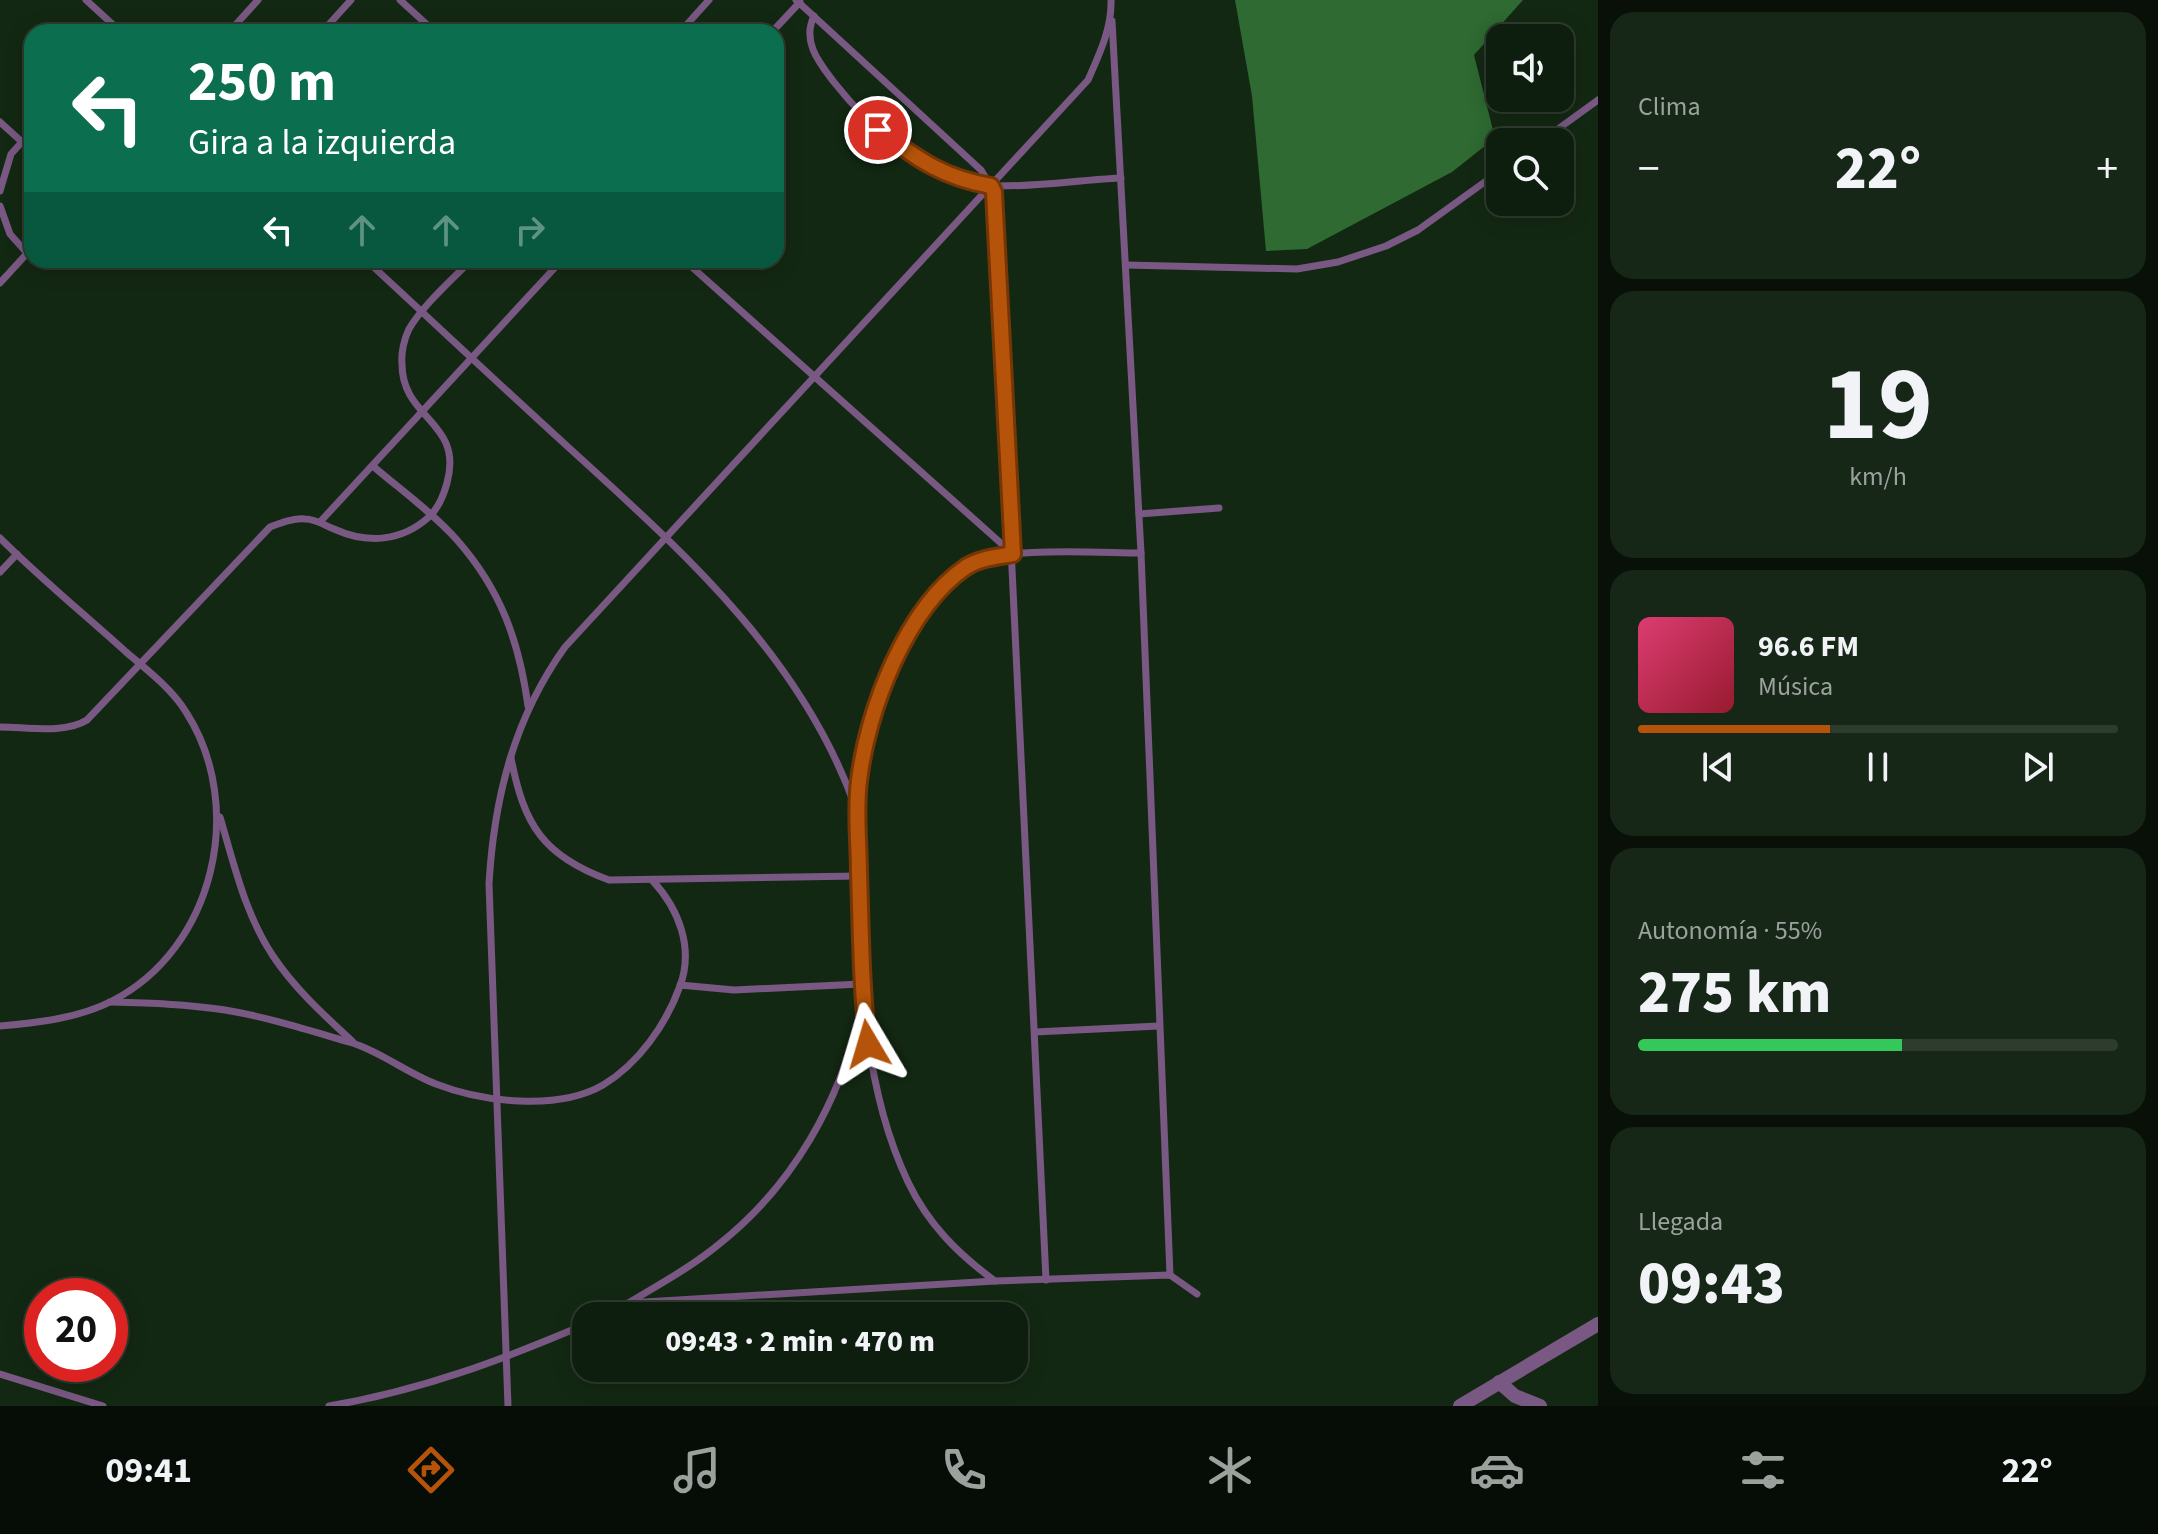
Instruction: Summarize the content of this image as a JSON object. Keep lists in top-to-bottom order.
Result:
{
  "page": {
    "tile": [
      "Clima",
      ["19", "km/h"],
      ["Autonomía · 55%", "275 km"],
      ["Llegada", "09:43"]
    ],
    "turn": ["250 m", "Gira a la izquierda"],
    "heat": ["−", "22°", "+"],
    "song": ["96.6 FM", "Música"],
    "limit": "20",
    "trip": "09:43 · 2 min · 470 m",
    "tabs": ["09:41", "22°"]
  }
}
